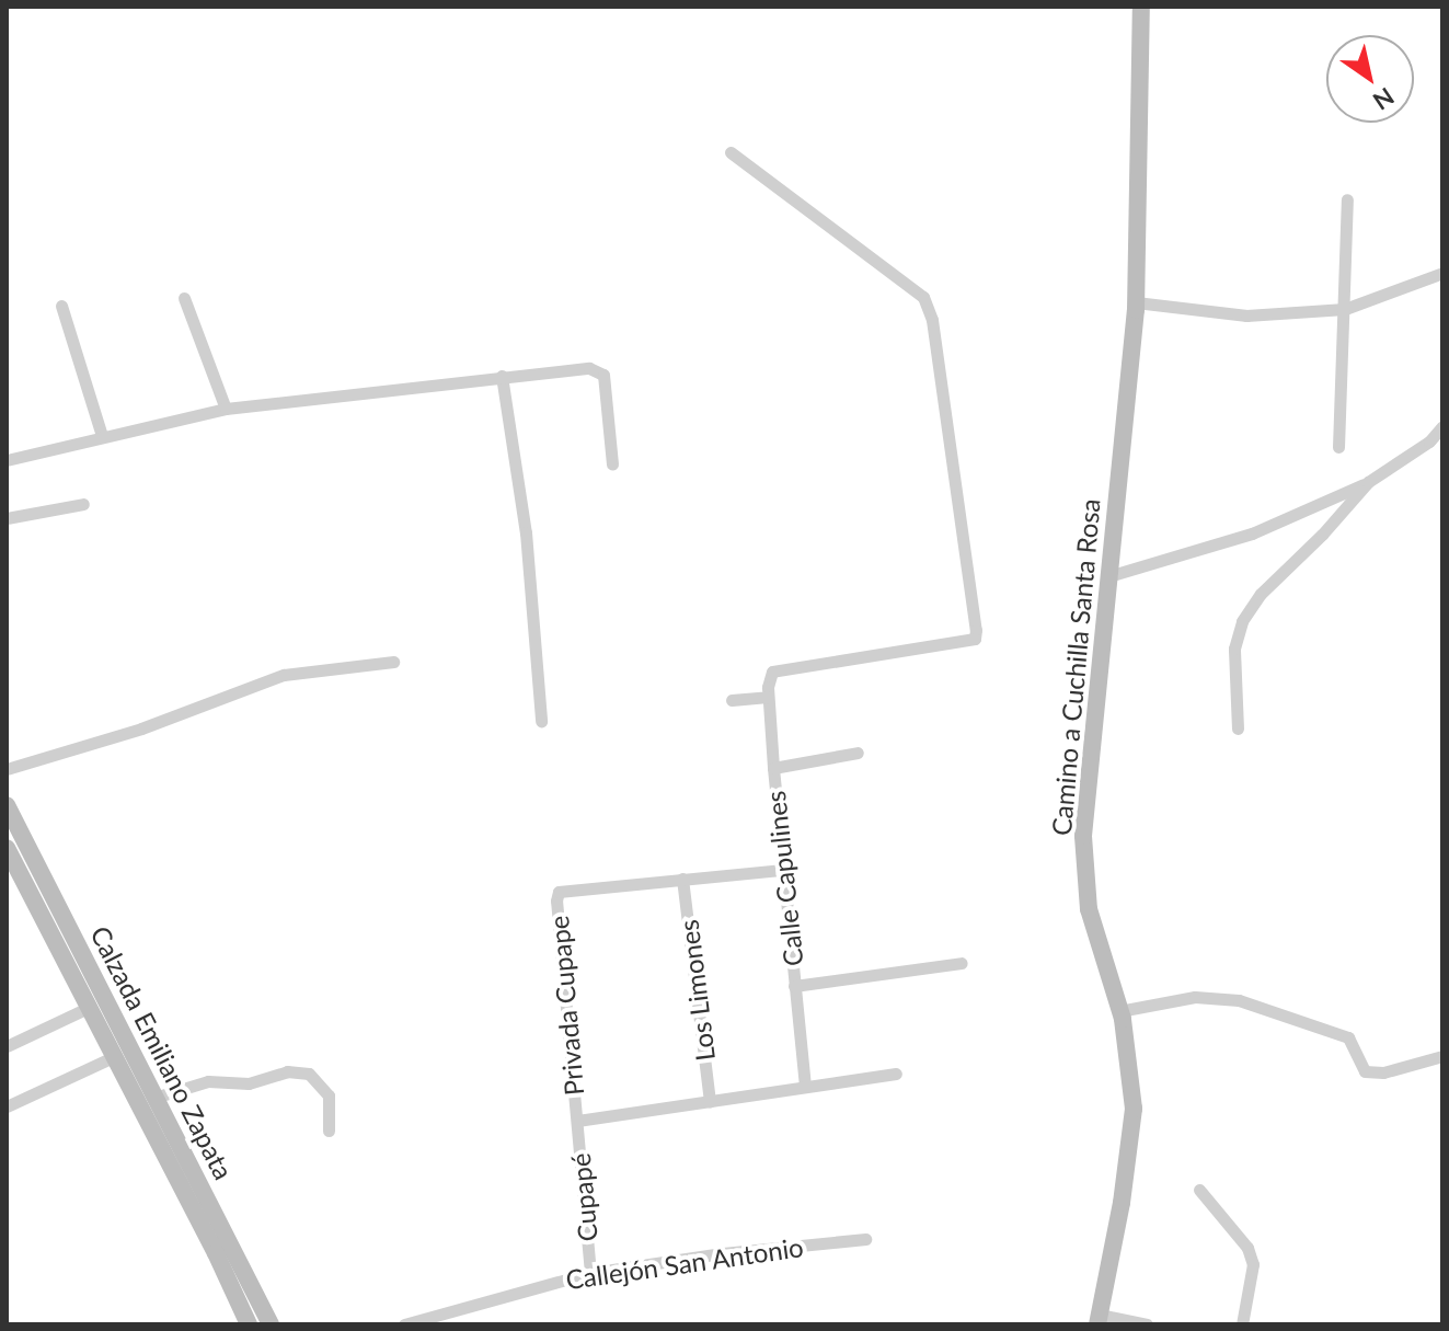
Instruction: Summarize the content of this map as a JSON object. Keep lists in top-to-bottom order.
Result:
{
  "streets": {
    "street": [
      "Camino a Cuchilla Santa Rosa",
      "Calle Capulines",
      "Los Limones",
      "Privada Cupape",
      "Calzada Emiliano Zapata",
      "Cupapé",
      "Callejón San Antonio"
    ]
  },
  "crossings": [
    ["Los Limones", "Privada Cupape"],
    ["Privada Cupape", "Cupapé"],
    ["Cupapé", "Callejón San Antonio"]
  ],
  "north": "bottom right"
}
